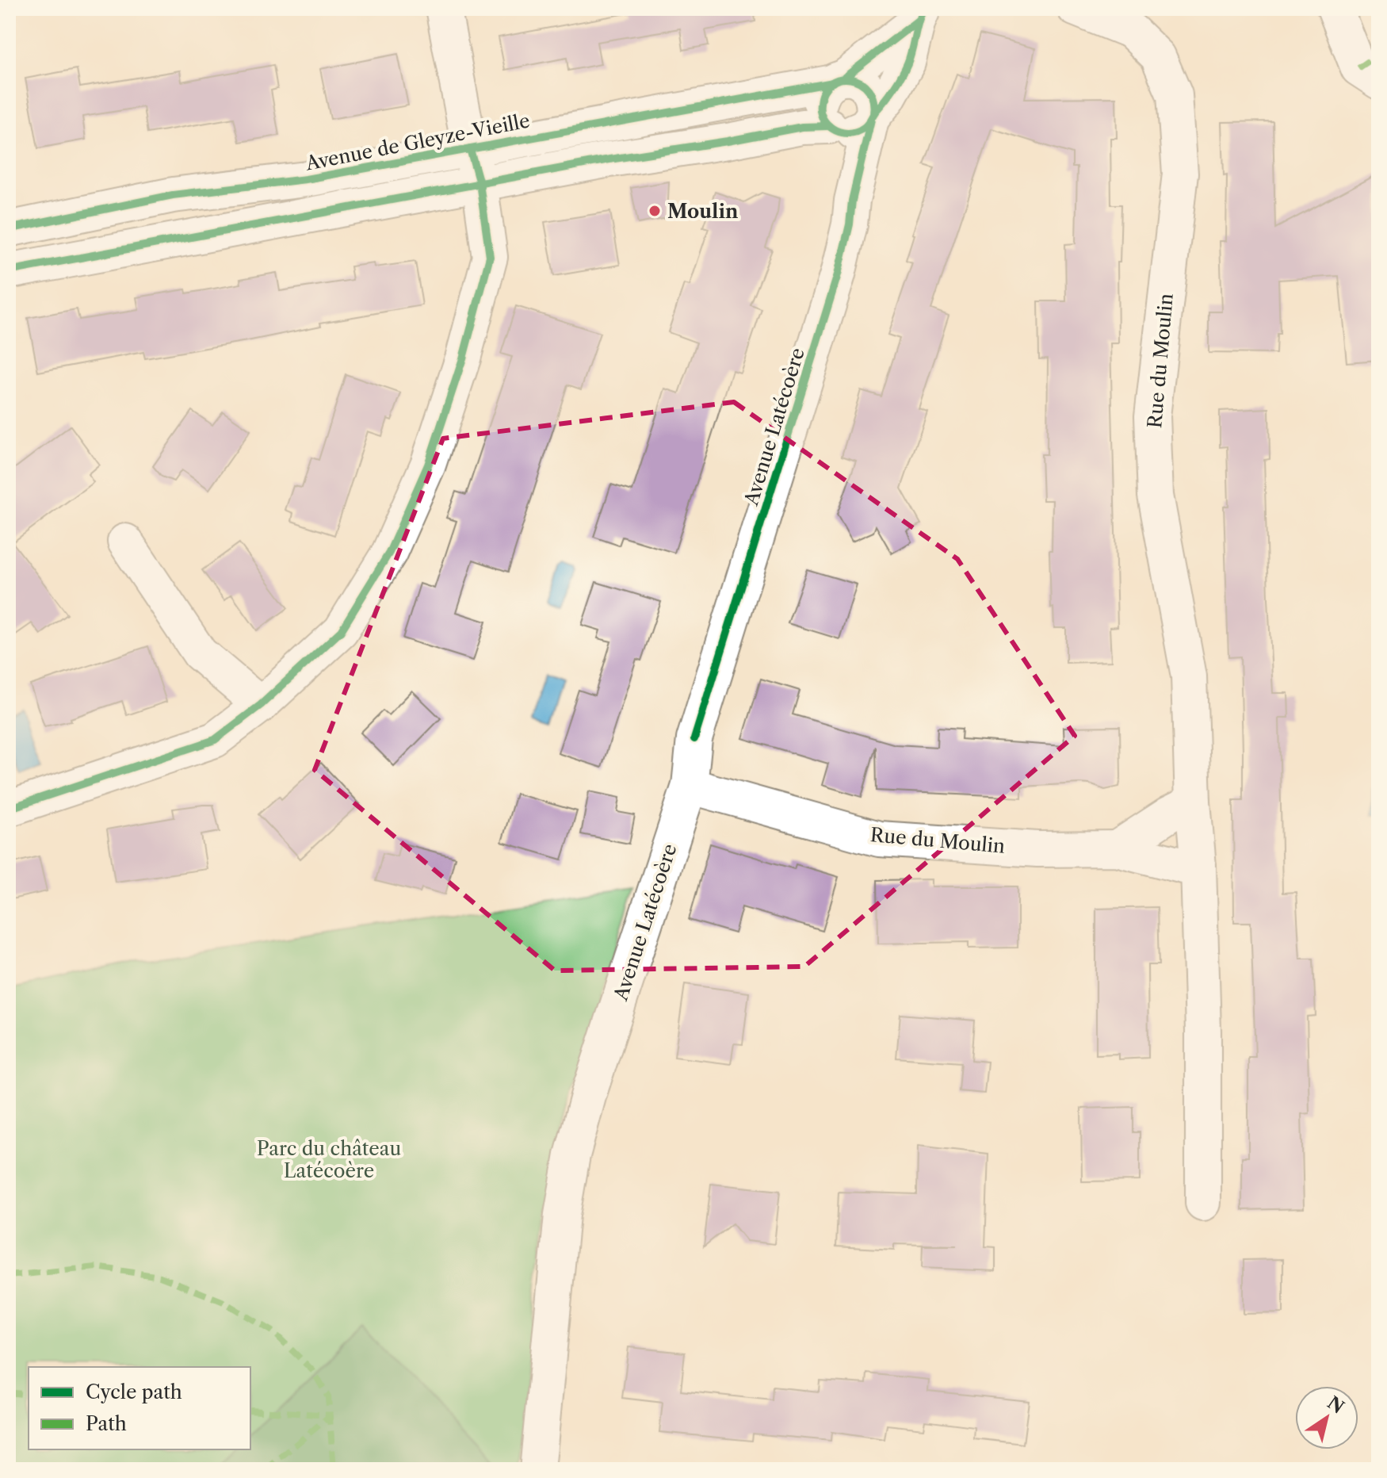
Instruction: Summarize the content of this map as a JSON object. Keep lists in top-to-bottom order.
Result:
{
  "streets": {
    "street": ["Avenue de Gleyze-Vieille", "Rue du Moulin", "Avenue Latécoère"]
  },
  "crossings": [
    ["Avenue de Gleyze-Vieille", "Avenue Latécoère"],
    ["Rue du Moulin", "Avenue Latécoère"]
  ],
  "parks": ["Parc du château Latécoère"],
  "places": ["Moulin"],
  "legend": ["Cycle path", "Path"],
  "north": "top right"
}
